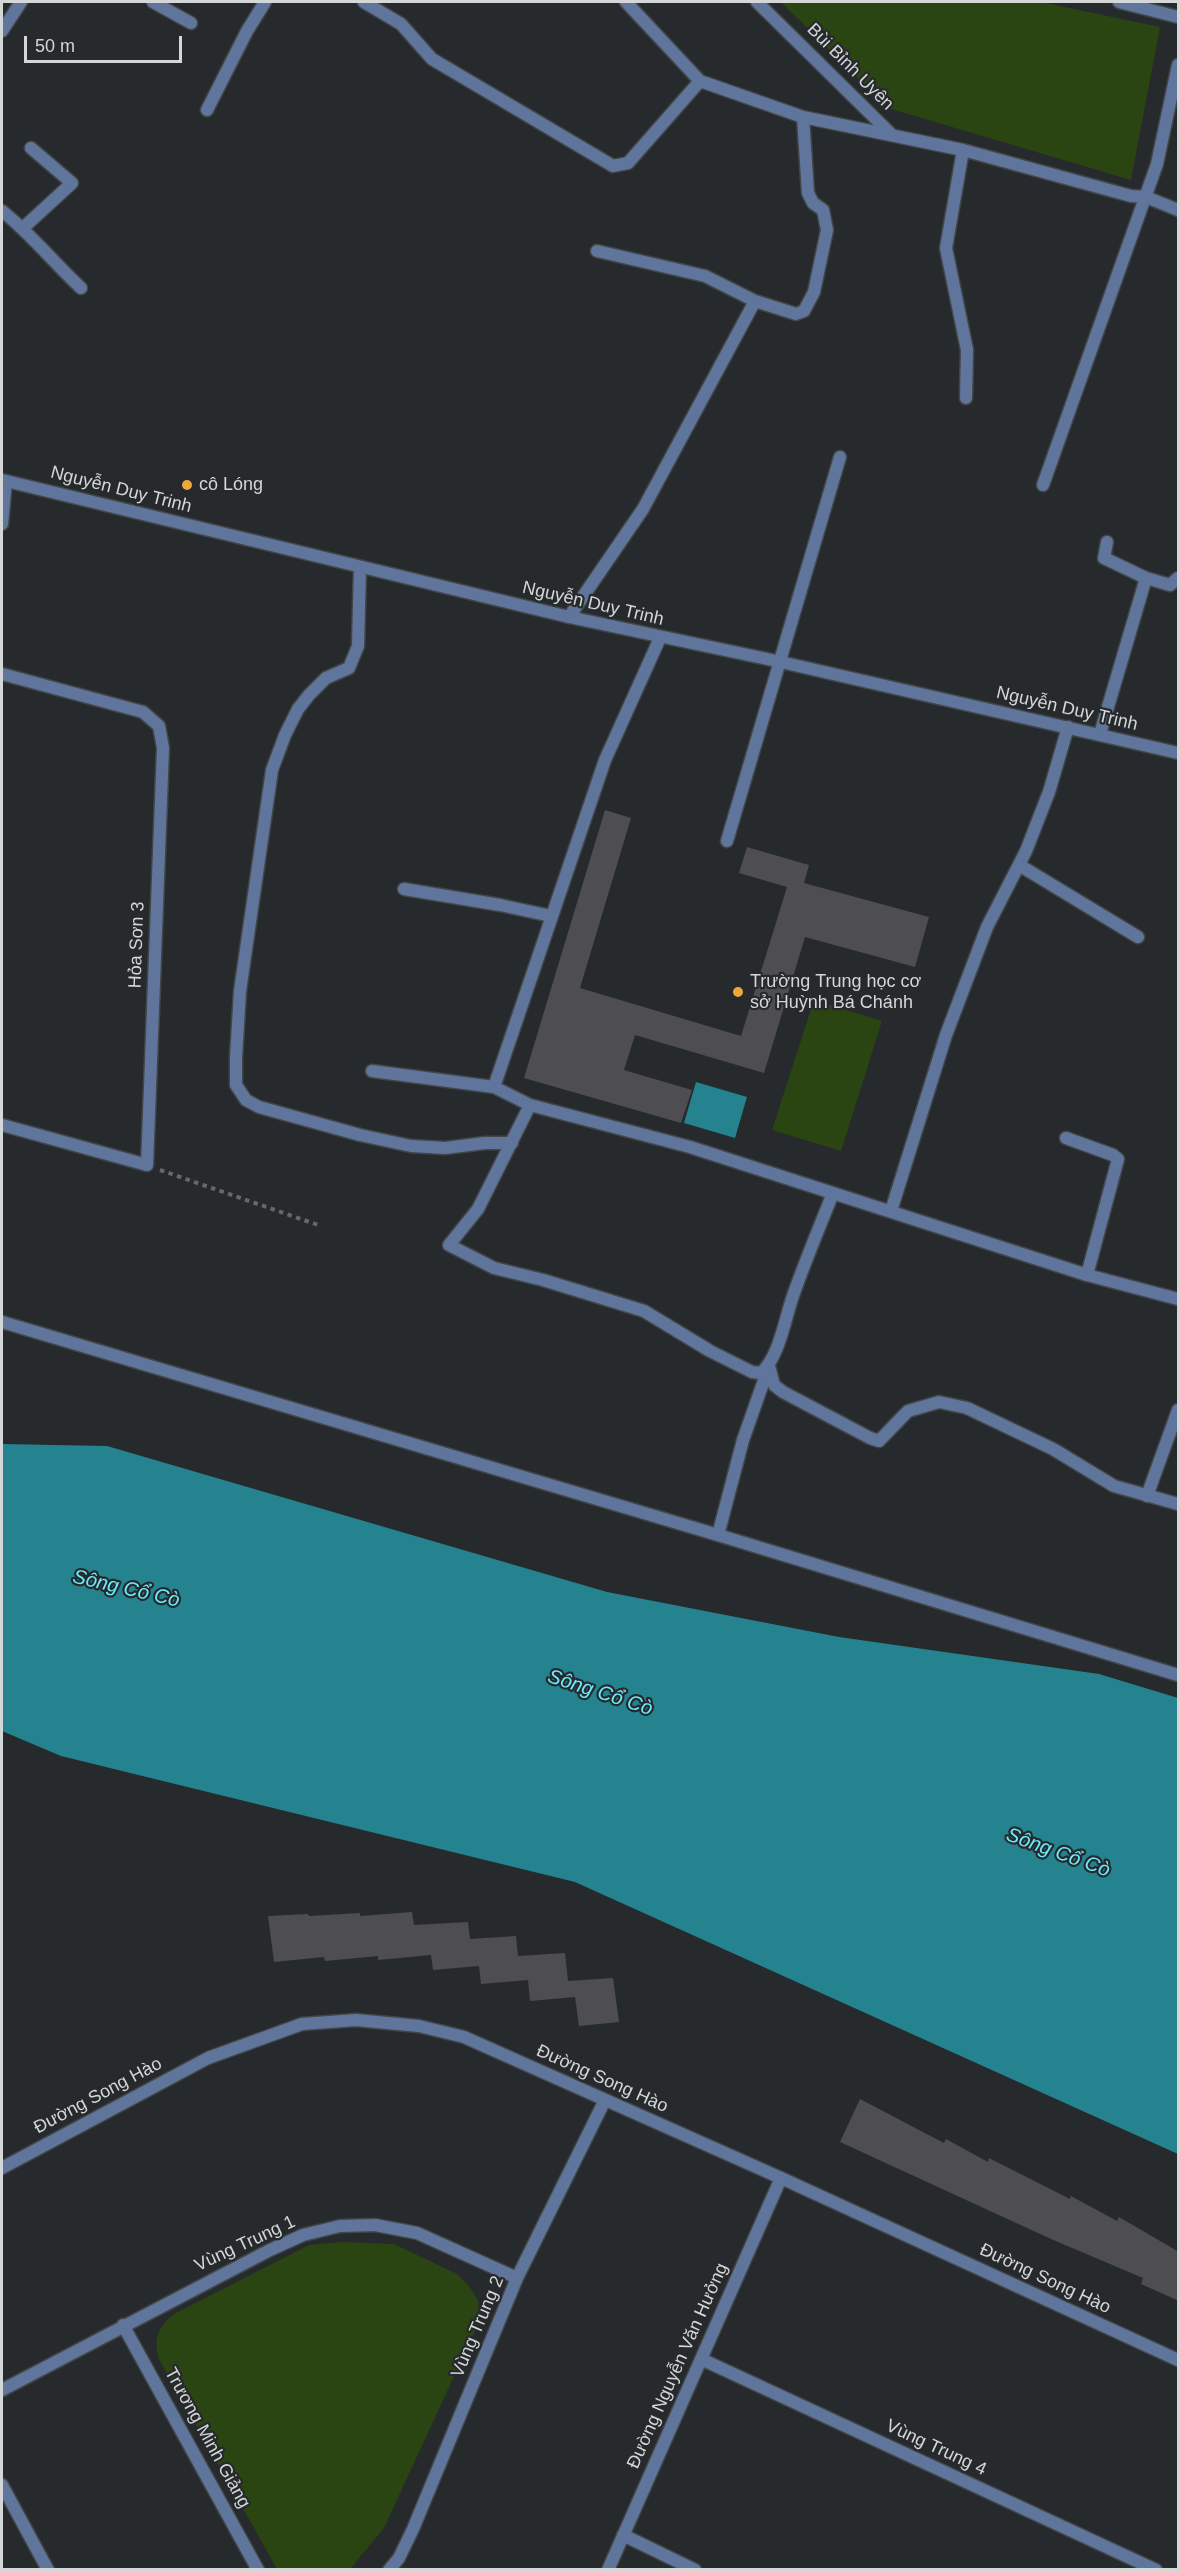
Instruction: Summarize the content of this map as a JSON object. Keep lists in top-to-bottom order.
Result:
{
  "streets": {
    "street": [
      "Bùi Bỉnh Uyên",
      "Nguyễn Duy Trinh",
      "Hỏa Sơn 3",
      "Đường Song Hào",
      "Vùng Trung 1",
      "Vùng Trung 2",
      "Đường Nguyễn Văn Hưởng",
      "Trương Minh Giảng",
      "Vùng Trung 4"
    ]
  },
  "crossings": [
    ["Đường Song Hào", "Vùng Trung 2"],
    ["Đường Song Hào", "Đường Nguyễn Văn Hưởng"],
    ["Vùng Trung 1", "Vùng Trung 2"],
    ["Vùng Trung 1", "Trương Minh Giảng"],
    ["Đường Nguyễn Văn Hưởng", "Vùng Trung 4"]
  ],
  "water": ["Sông Cổ Cò"],
  "places": ["cô Lóng", "Trường Trung học cơ sở Huỳnh Bá Chánh"],
  "scale_bar": "50 m"
}
